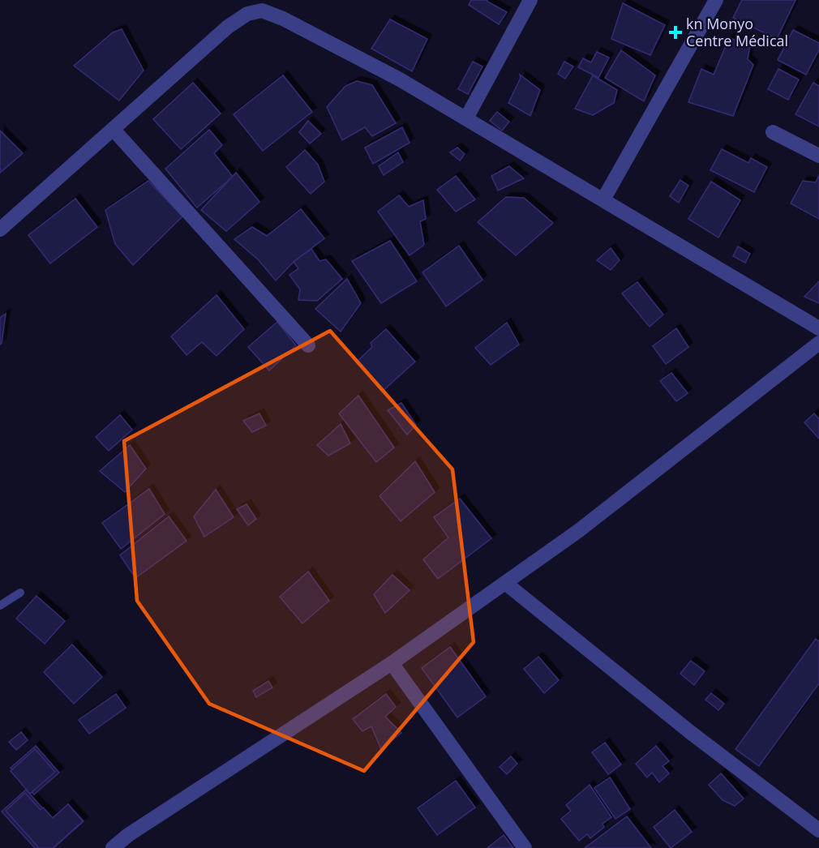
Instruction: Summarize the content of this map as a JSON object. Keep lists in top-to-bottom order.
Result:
{
  "places": {
    "health": ["kn Monyo Centre Médical"]
  }
}
